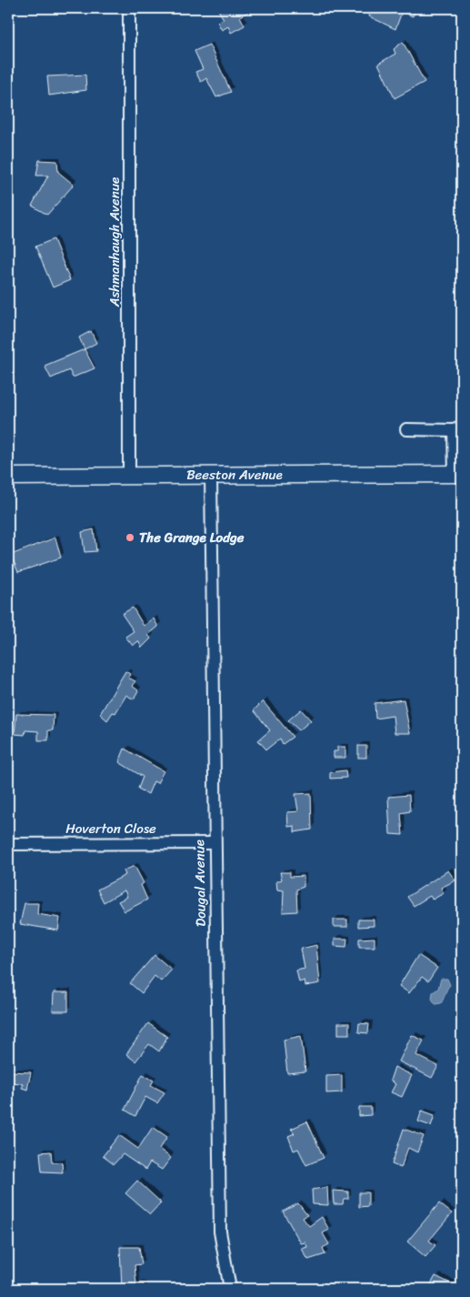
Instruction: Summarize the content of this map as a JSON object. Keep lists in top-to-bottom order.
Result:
{
  "streets": {
    "street": [
      "Ashmanhaugh Avenue",
      "Beeston Avenue",
      "Hoverton Close",
      "Dougal Avenue"
    ]
  },
  "crossings": [
    ["Ashmanhaugh Avenue", "Beeston Avenue"],
    ["Beeston Avenue", "Dougal Avenue"],
    ["Hoverton Close", "Dougal Avenue"]
  ],
  "places": ["The Grange Lodge"]
}
